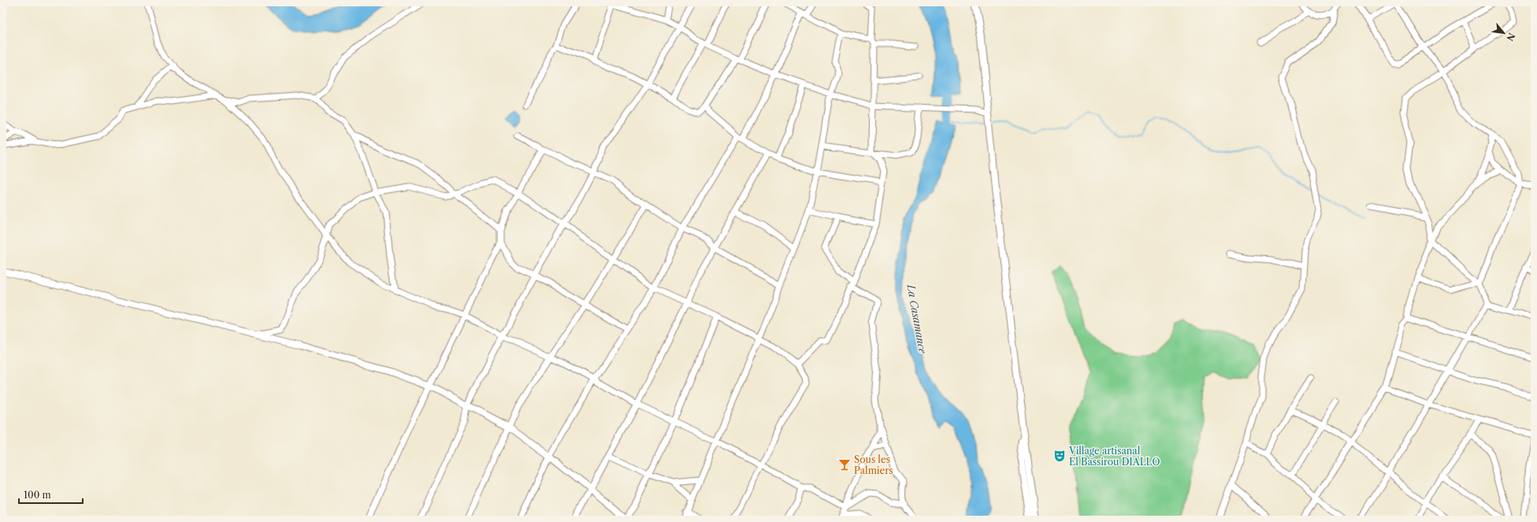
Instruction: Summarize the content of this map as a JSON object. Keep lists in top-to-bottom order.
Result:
{
  "water": ["La Casamance"],
  "places": {
    "theatre": ["Village artisanal El Bassirou DIALLO"],
    "bar": ["Sous les Palmiers"]
  },
  "scale_bar": "100 m",
  "north": "bottom right"
}
